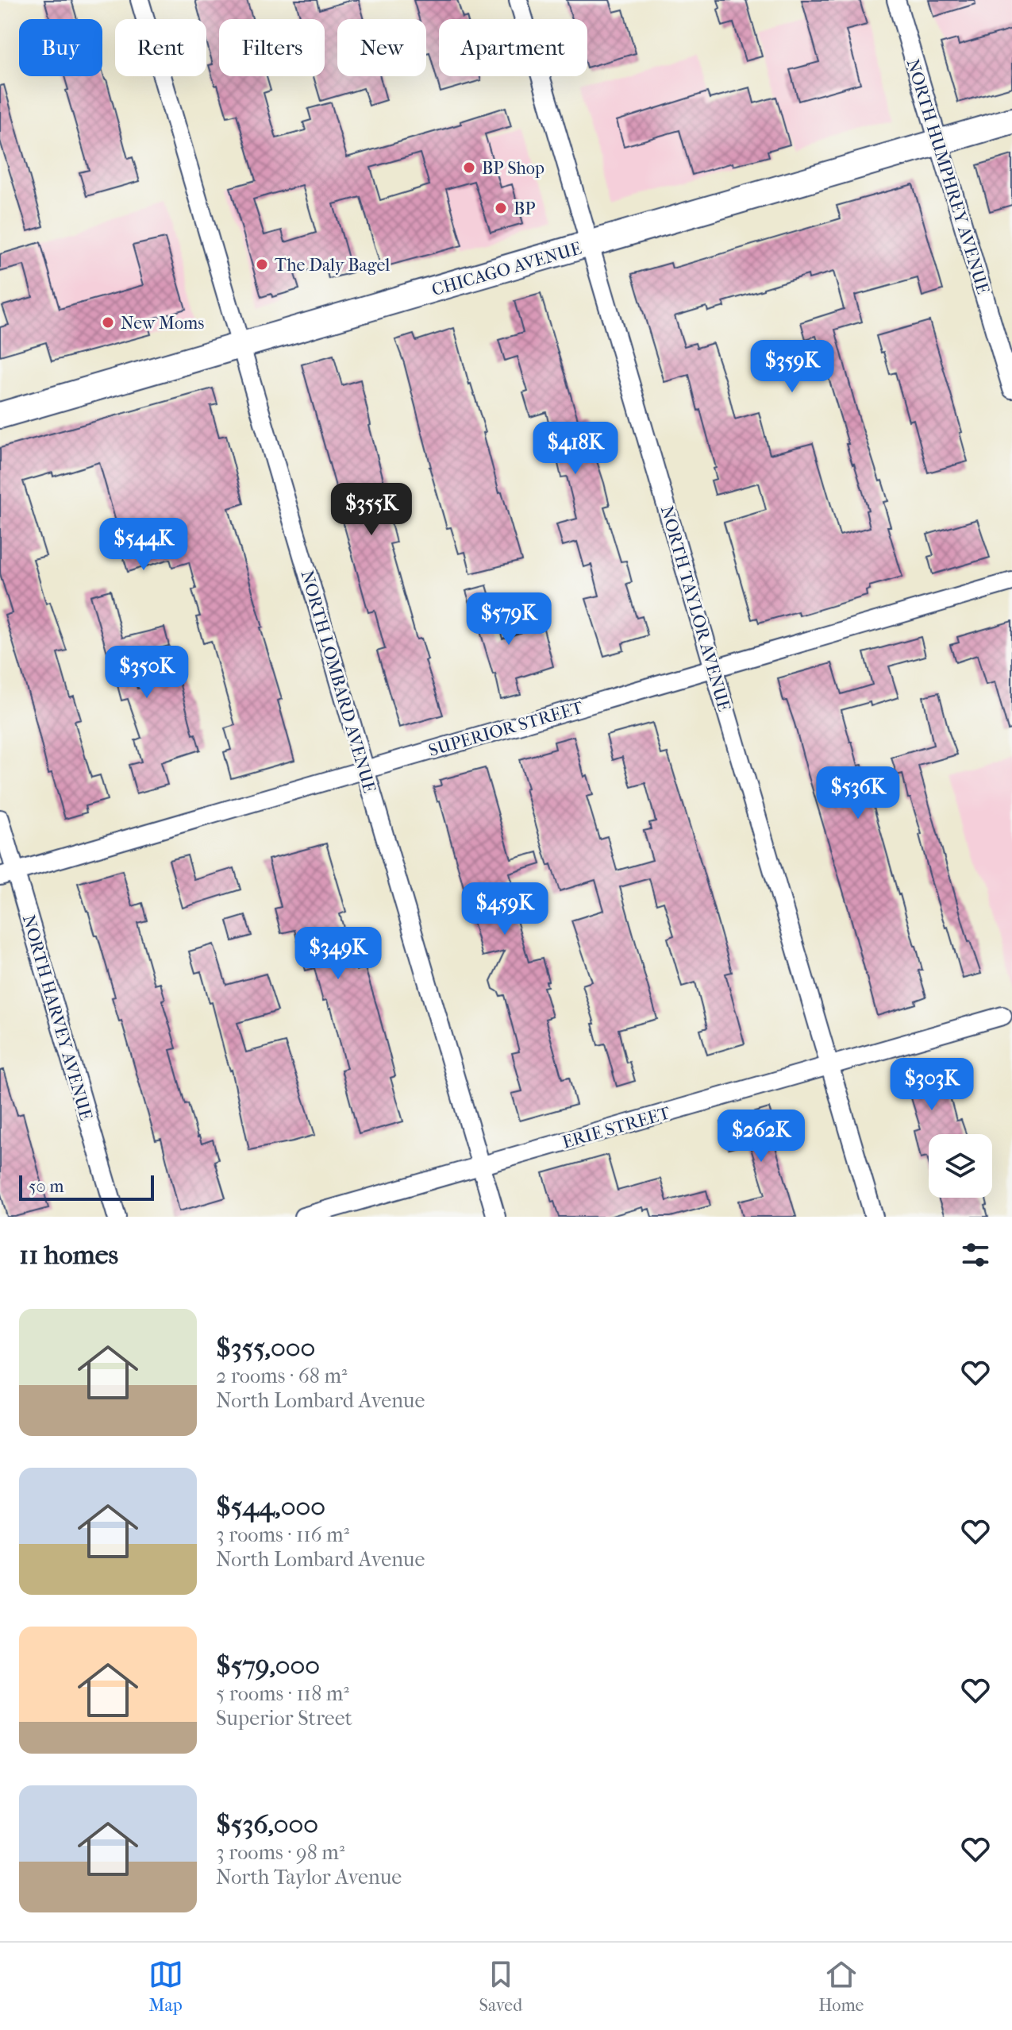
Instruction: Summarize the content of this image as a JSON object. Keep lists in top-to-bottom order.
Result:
{
  "streets": {
    "main road": ["CHICAGO AVENUE"],
    "street": [
      "NORTH HUMPHREY AVENUE",
      "NORTH TAYLOR AVENUE",
      "NORTH LOMBARD AVENUE",
      "SUPERIOR STREET",
      "NORTH HARVEY AVENUE",
      "ERIE STREET"
    ]
  },
  "crossings": [
    ["NORTH HUMPHREY AVENUE", "CHICAGO AVENUE"],
    ["CHICAGO AVENUE", "NORTH TAYLOR AVENUE"],
    ["CHICAGO AVENUE", "NORTH LOMBARD AVENUE"],
    ["NORTH TAYLOR AVENUE", "SUPERIOR STREET"],
    ["NORTH TAYLOR AVENUE", "ERIE STREET"],
    ["NORTH LOMBARD AVENUE", "SUPERIOR STREET"],
    ["NORTH LOMBARD AVENUE", "ERIE STREET"],
    ["SUPERIOR STREET", "NORTH HARVEY AVENUE"]
  ],
  "places": [
    "BP Shop",
    "BP",
    "The Daly Bagel",
    "New Moms"
  ],
  "scale_bar": "50 m",
  "page": {
    "chip": [
      "Buy",
      "Rent",
      "Filters",
      "New",
      "Apartment"
    ],
    "price": [
      "$359K",
      "$418K",
      "$355K",
      "$544K",
      "$579K",
      "$350K",
      "$536K",
      "$459K",
      "$349K",
      "$303K",
      "$262K"
    ],
    "scale": "50 m",
    "heading": "11 homes",
    "list": [
      {
        "name": "$355,000",
        "note": "2 rooms · 68 m² · North Lombard Avenue"
      },
      {
        "name": "$544,000",
        "note": "3 rooms · 116 m² · North Lombard Avenue"
      },
      {
        "name": "$579,000",
        "note": "5 rooms · 118 m² · Superior Street"
      },
      {
        "name": "$536,000",
        "note": "3 rooms · 98 m² · North Taylor Avenue"
      }
    ],
    "tabs": ["Map", "Saved", "Home"]
  }
}
